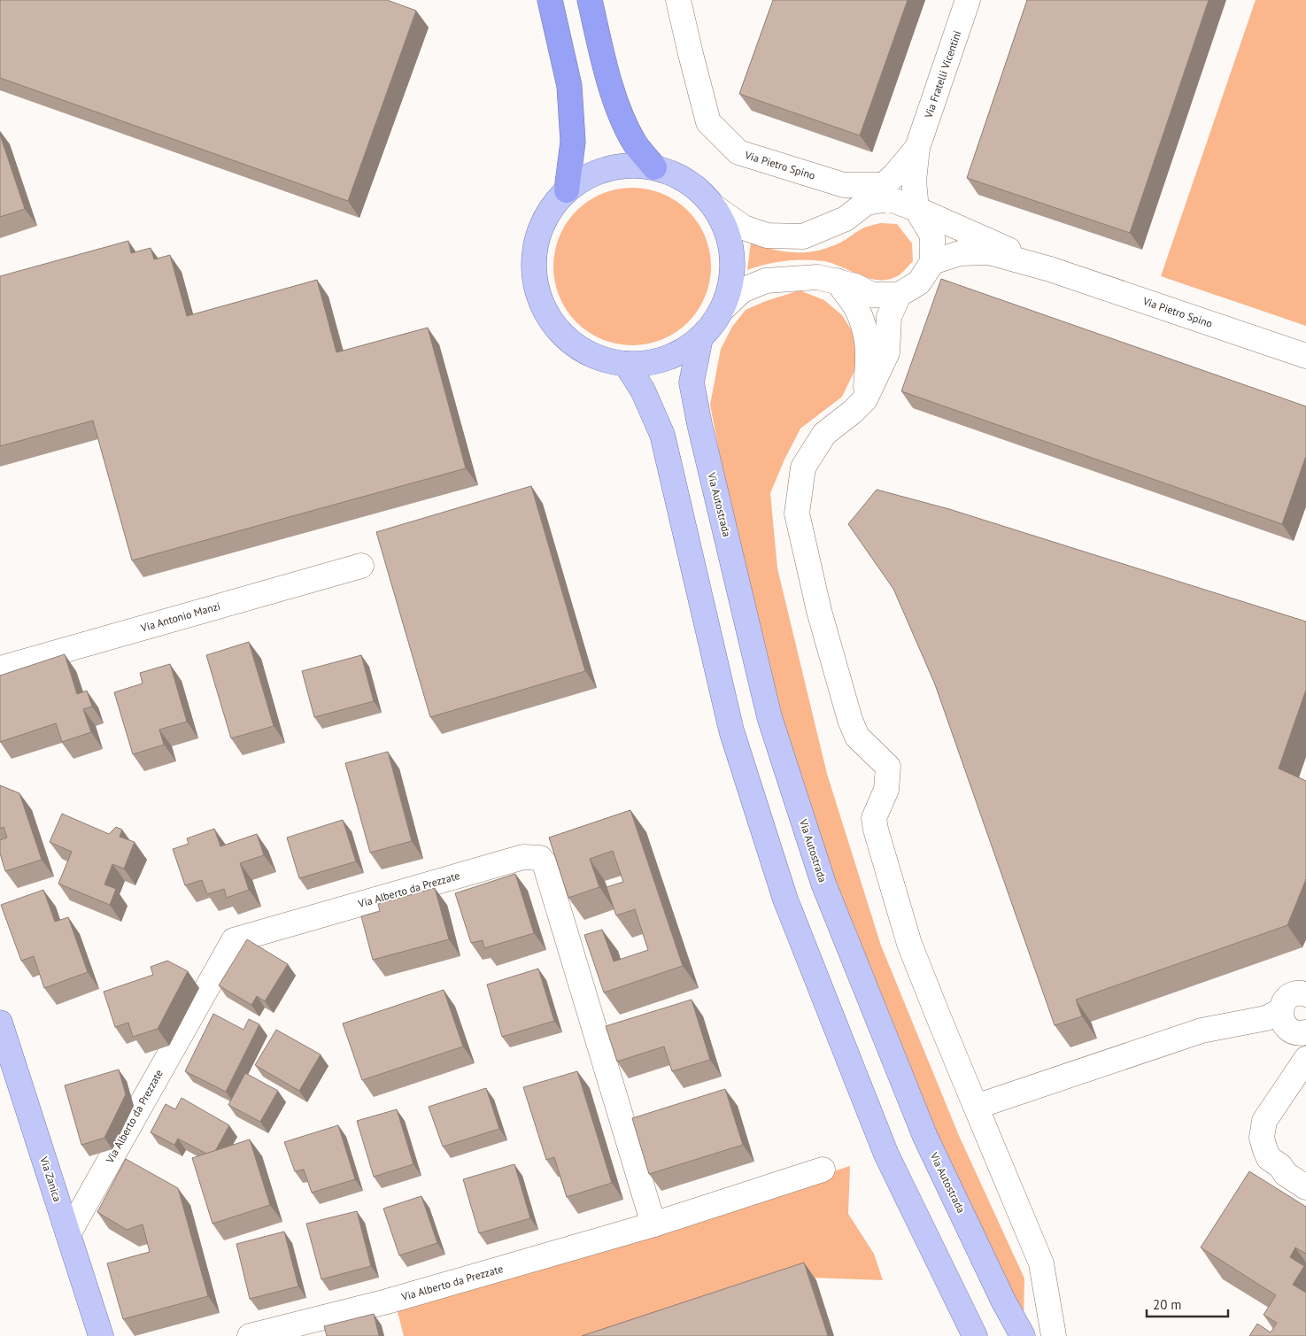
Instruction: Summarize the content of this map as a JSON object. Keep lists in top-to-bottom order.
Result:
{
  "streets": {
    "main road": ["Via Autostrada", "Via Zanica"],
    "street": [
      "Via Fratelli Vicentini",
      "Via Pietro Spino",
      "Via Antonio Manzi",
      "Via Alberto da Prezzate"
    ]
  },
  "crossings": [
    ["Via Fratelli Vicentini", "Via Pietro Spino"],
    ["Via Pietro Spino", "Via Autostrada"],
    ["Via Alberto da Prezzate", "Via Zanica"]
  ],
  "scale_bar": "20 m"
}
